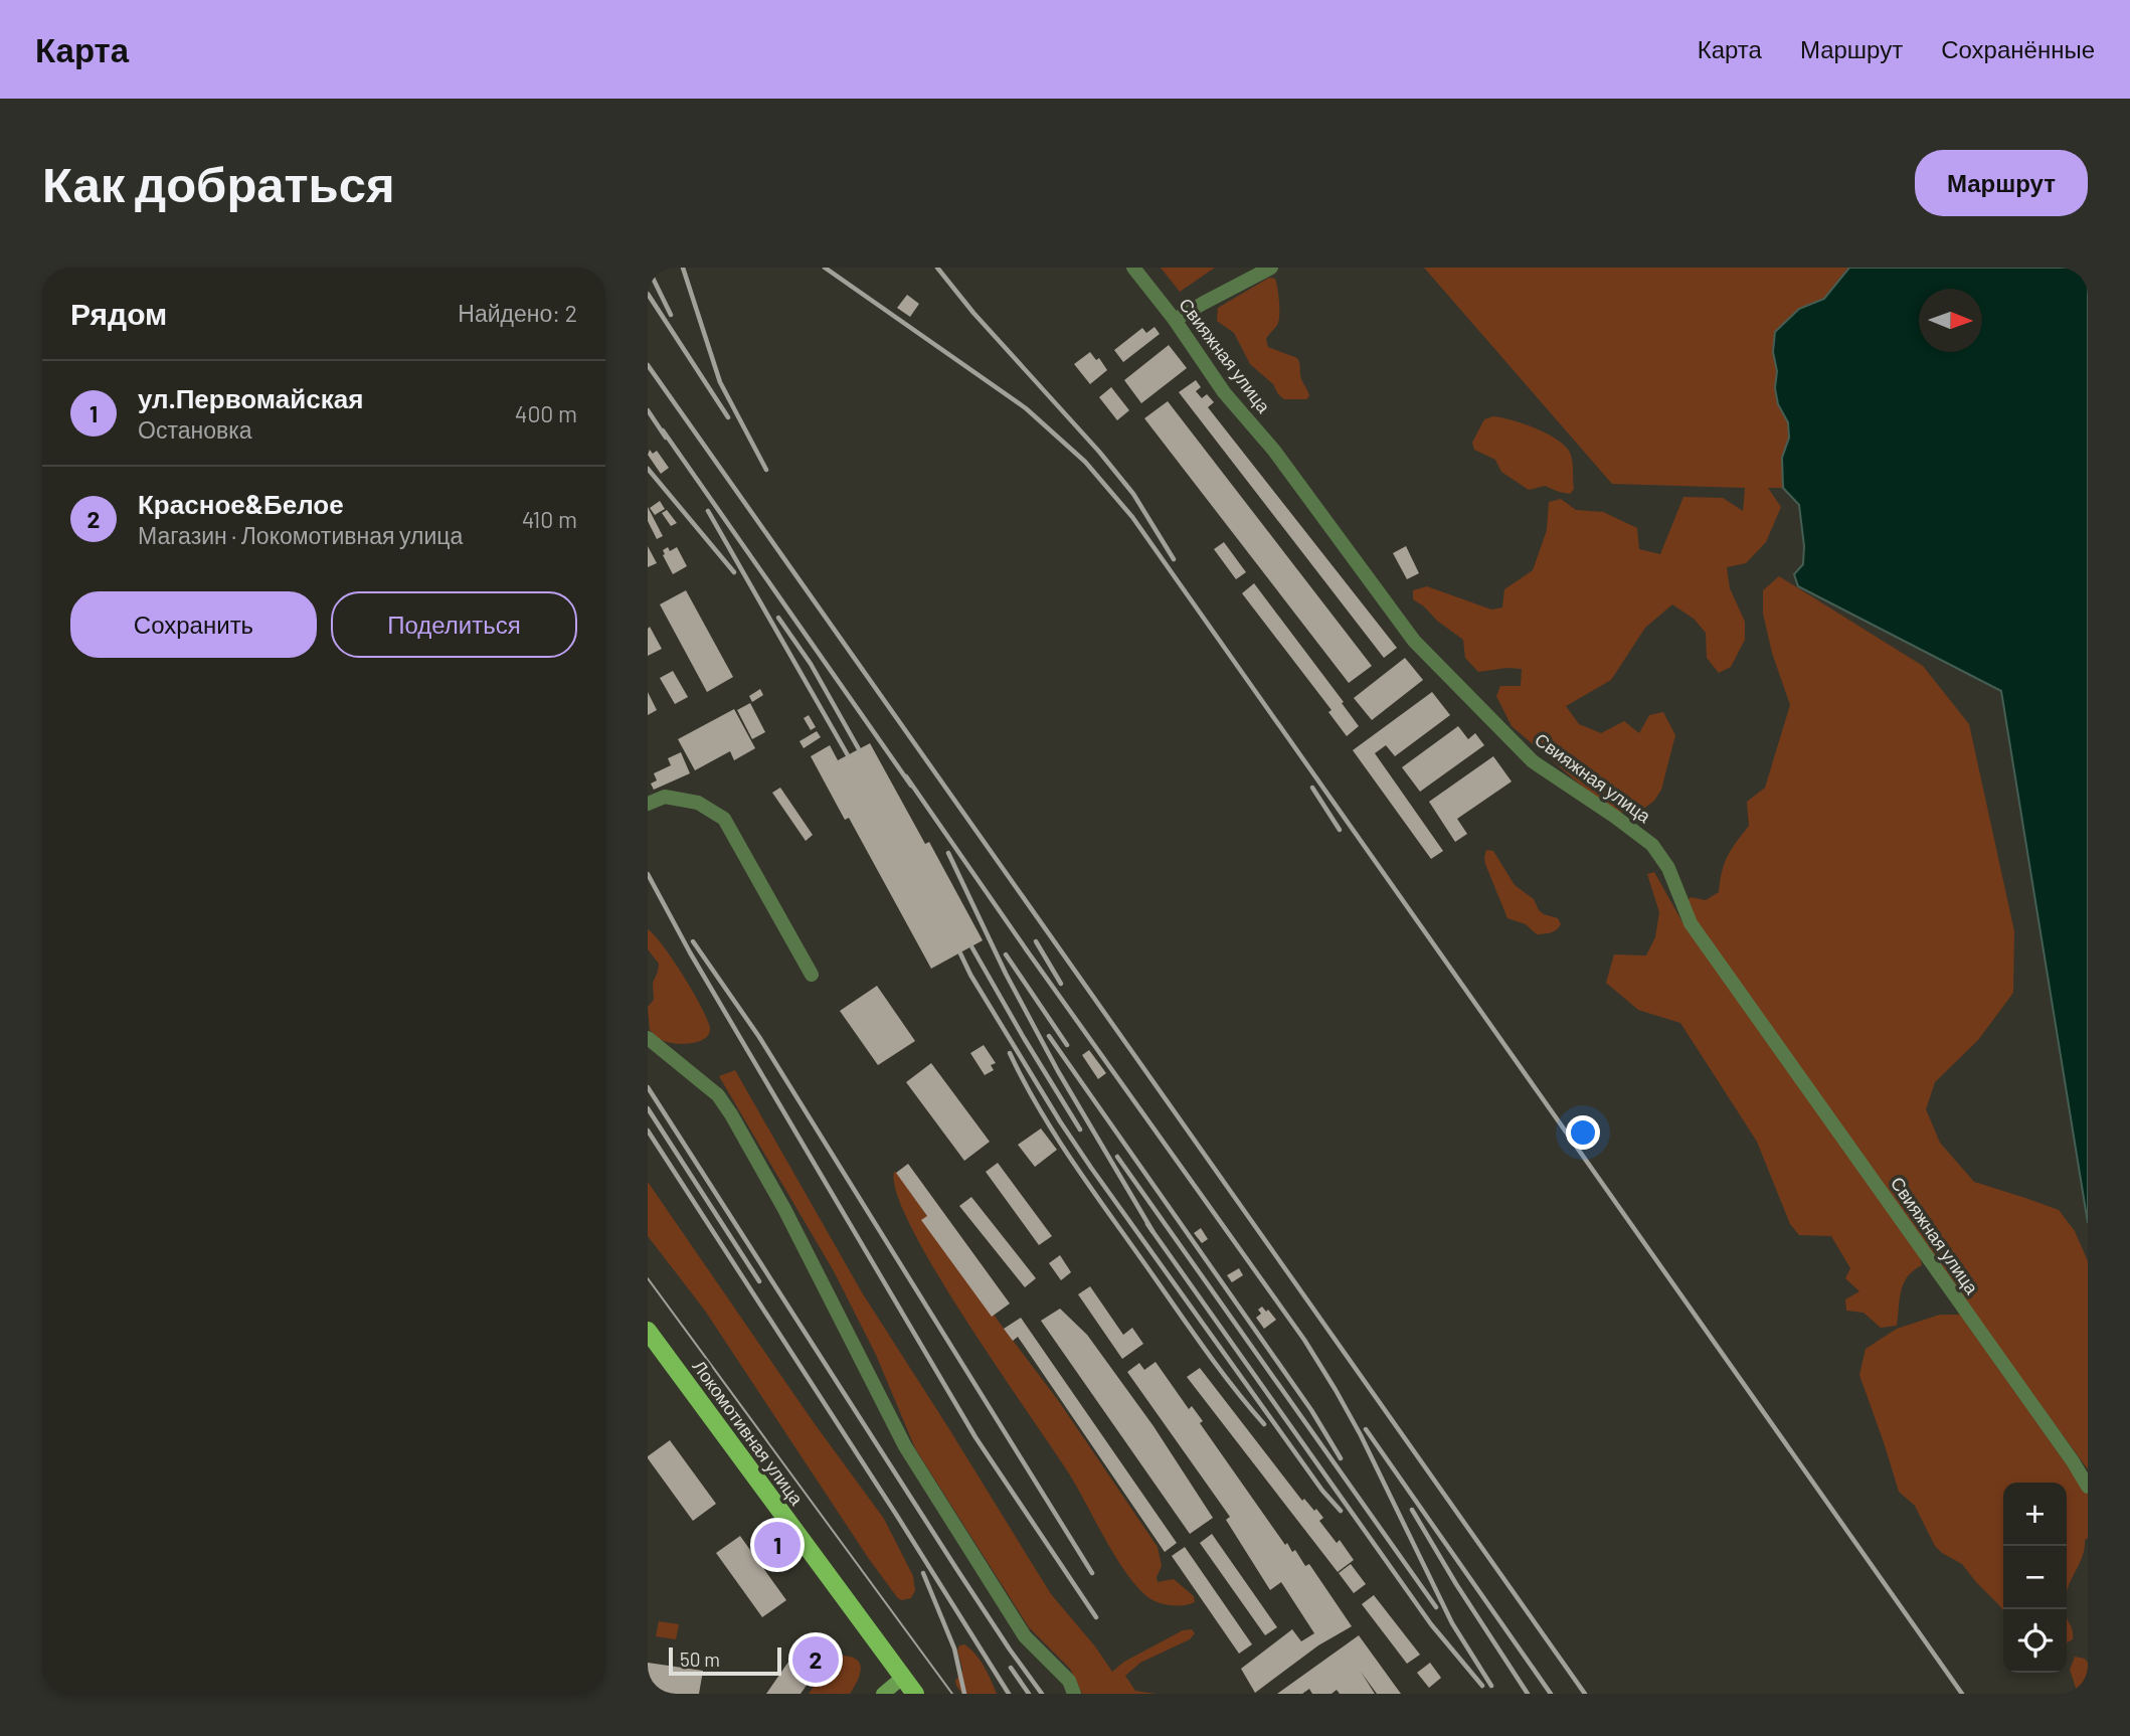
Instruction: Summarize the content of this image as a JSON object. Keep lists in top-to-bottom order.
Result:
{
  "streets": {
    "main road": ["Локомотивная улица"],
    "street": ["Свияжная улица"]
  },
  "scale_bar": "50 m",
  "north": "right",
  "page": {
    "header": "Карта",
    "nav": ["Карта", "Маршрут", "Сохранённые"],
    "buttons": [
      "Маршрут",
      ["Сохранить", "Поделиться"]
    ],
    "title": "Как добраться",
    "heading": ["Рядом", "Найдено: 2"],
    "list": [
      {
        "mark": "1",
        "name": "ул.Первомайская",
        "note": "Остановка",
        "value": "400 m"
      },
      {
        "mark": "2",
        "name": "Красное&Белое",
        "note": "Магазин · Локомотивная улица",
        "value": "410 m"
      }
    ],
    "map_buttons": ["+", "−"],
    "pins": ["1", "2"],
    "scale": "50 m"
  }
}
